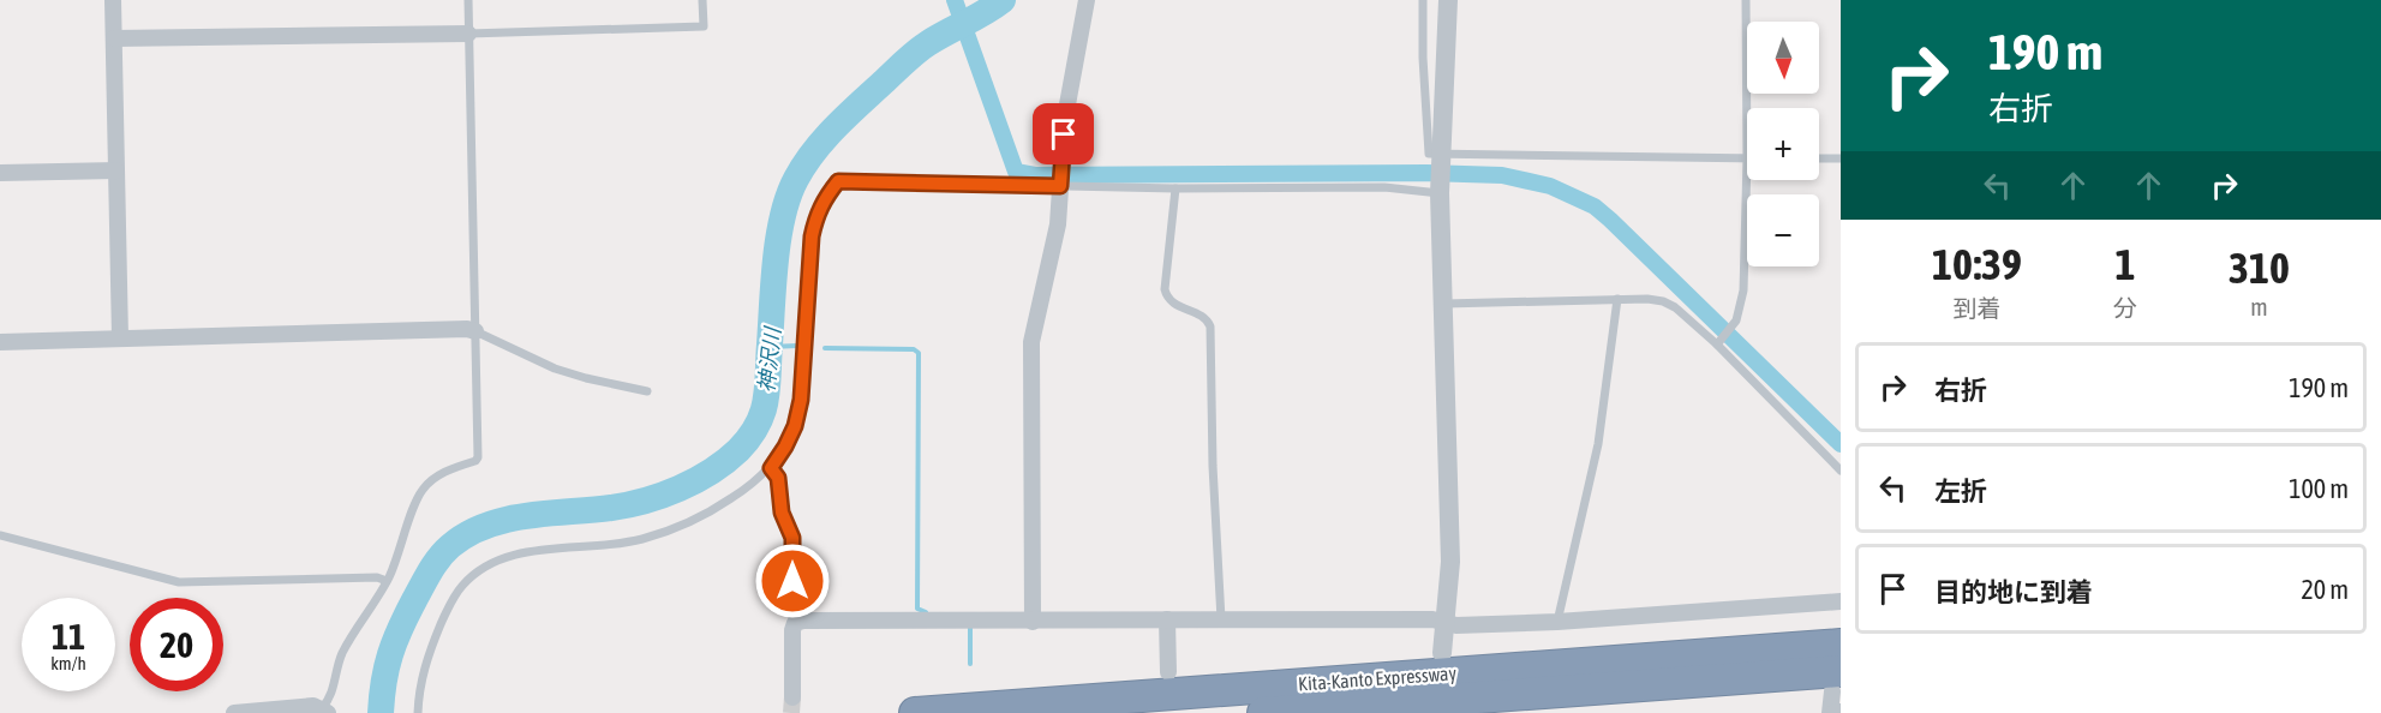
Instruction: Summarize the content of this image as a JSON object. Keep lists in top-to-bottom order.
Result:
{
  "streets": {
    "highway": ["Kita-Kanto Expressway"]
  },
  "water": ["神沢川"],
  "north": "bottom",
  "page": {
    "turn": ["190 m", "右折"],
    "map_buttons": ["+", "−"],
    "eta": [
      "10:39",
      "到着",
      "1",
      "分",
      "310",
      "m"
    ],
    "list": [
      {
        "name": "右折",
        "value": "190 m"
      },
      {
        "name": "左折",
        "value": "100 m"
      },
      {
        "name": "目的地に到着",
        "value": "20 m"
      }
    ],
    "speed": "11 km/h",
    "limit": "20"
  }
}
